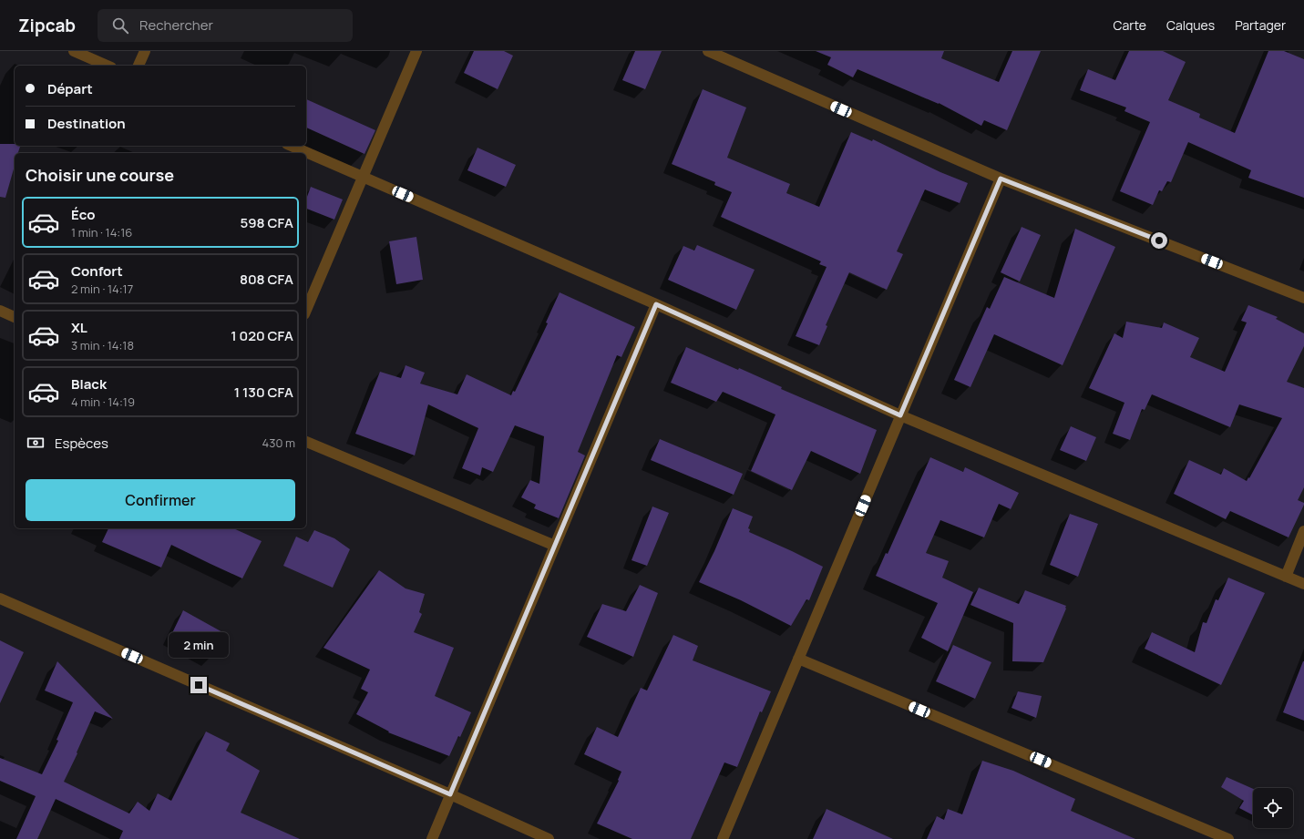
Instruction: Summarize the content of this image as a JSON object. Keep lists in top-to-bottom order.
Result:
{
  "page": {
    "header": "Zipcab",
    "search": "Rechercher",
    "nav": ["Carte", "Calques", "Partager"],
    "banner": ["Départ", "Destination"],
    "heading": "Choisir une course",
    "list": [
      {
        "name": "Éco",
        "note": "1 min · 14:16",
        "value": "598 CFA"
      },
      {
        "name": "Confort",
        "note": "2 min · 14:17",
        "value": "808 CFA"
      },
      {
        "name": "XL",
        "note": "3 min · 14:18",
        "value": "1 020 CFA"
      },
      {
        "name": "Black",
        "note": "4 min · 14:19",
        "value": "1 130 CFA"
      }
    ],
    "pay": ["Espèces", "430 m"],
    "buttons": "Confirmer",
    "bubble": "2 min"
  }
}
